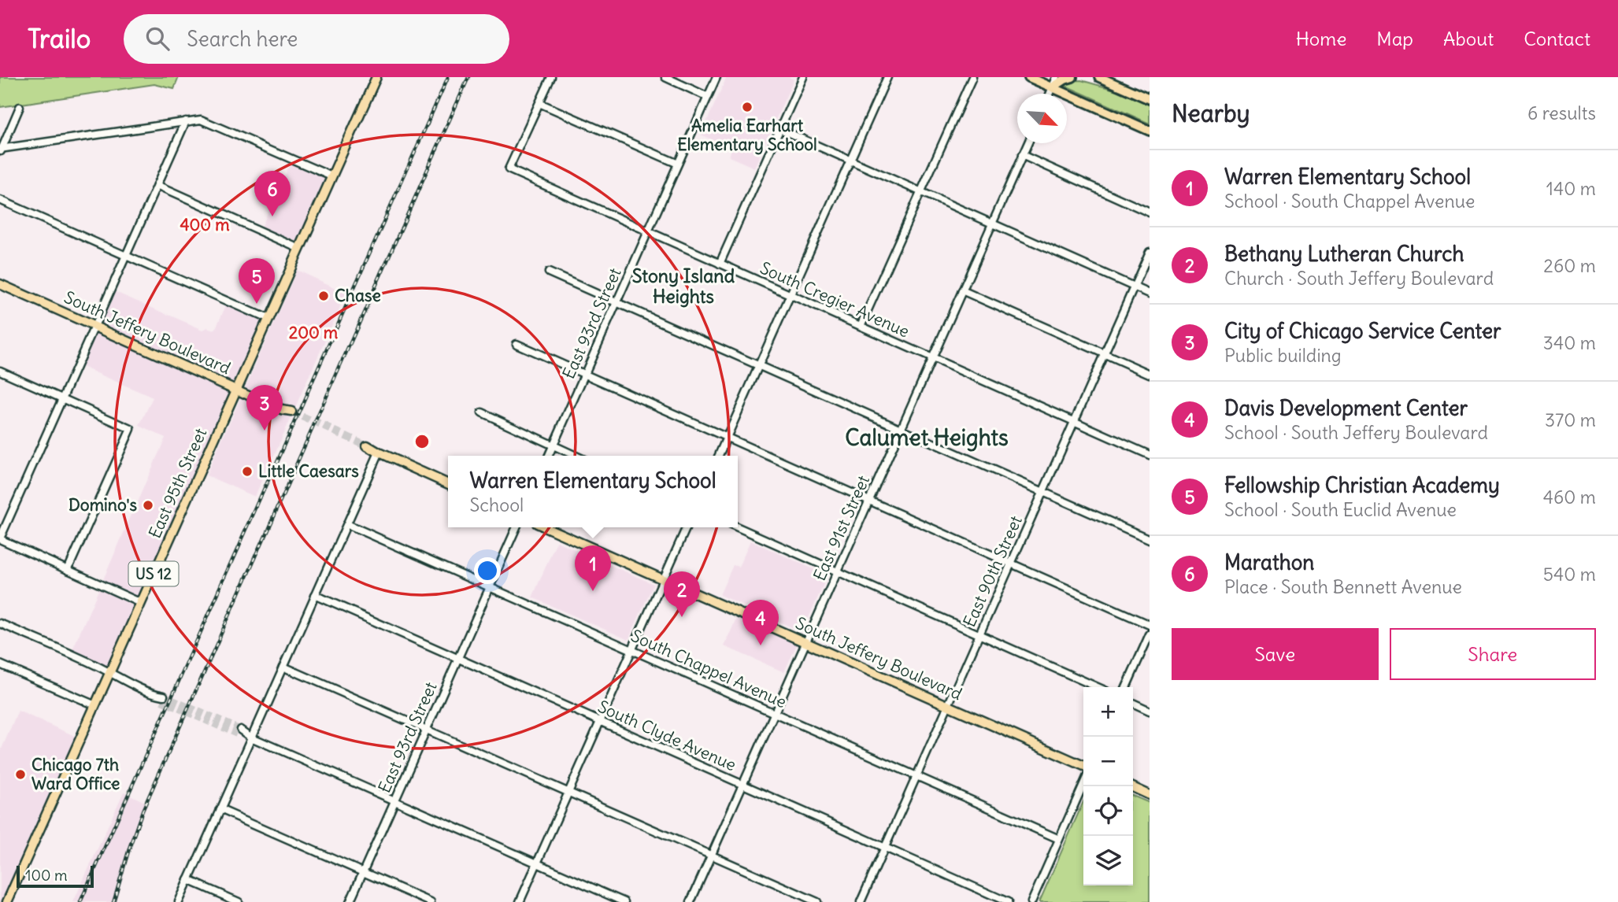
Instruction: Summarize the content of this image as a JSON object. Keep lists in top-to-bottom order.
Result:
{
  "streets": {
    "main road": ["South Jeffery Boulevard", "East 95th Street", "US 12"],
    "street": [
      "South Cregier Avenue",
      "East 93rd Street",
      "East 91st Street",
      "East 90th Street",
      "South Chappel Avenue",
      "South Clyde Avenue"
    ]
  },
  "crossings": [
    ["South Cregier Avenue", "East 93rd Street"],
    ["South Cregier Avenue", "East 91st Street"],
    ["South Cregier Avenue", "East 90th Street"],
    ["East 93rd Street", "South Chappel Avenue"],
    ["East 93rd Street", "South Clyde Avenue"],
    ["South Jeffery Boulevard", "East 95th Street"],
    ["South Jeffery Boulevard", "East 91st Street"],
    ["South Jeffery Boulevard", "East 90th Street"],
    ["East 91st Street", "South Chappel Avenue"],
    ["East 91st Street", "South Clyde Avenue"],
    ["East 90th Street", "South Chappel Avenue"],
    ["East 90th Street", "South Clyde Avenue"]
  ],
  "districts": ["Stony Island Heights", "Calumet Heights"],
  "places": [
    "Amelia Earhart Elementary School",
    "Chase",
    "Little Caesars",
    "Domino's",
    "Chicago 7th Ward Office"
  ],
  "scale_bar": "100 m",
  "north": "bottom right",
  "page": {
    "header": "Trailo",
    "search": "Search here",
    "nav": [
      "Home",
      "Map",
      "About",
      "Contact"
    ],
    "heading": ["Nearby", "6 results"],
    "list": [
      {
        "mark": "1",
        "name": "Warren Elementary School",
        "note": "School · South Chappel Avenue",
        "value": "140 m"
      },
      {
        "mark": "2",
        "name": "Bethany Lutheran Church",
        "note": "Church · South Jeffery Boulevard",
        "value": "260 m"
      },
      {
        "mark": "3",
        "name": "City of Chicago Service Center",
        "note": "Public building",
        "value": "340 m"
      },
      {
        "mark": "4",
        "name": "Davis Development Center",
        "note": "School · South Jeffery Boulevard",
        "value": "370 m"
      },
      {
        "mark": "5",
        "name": "Fellowship Christian Academy",
        "note": "School · South Euclid Avenue",
        "value": "460 m"
      },
      {
        "mark": "6",
        "name": "Marathon",
        "note": "Place · South Bennett Avenue",
        "value": "540 m"
      }
    ],
    "pins": [
      "6",
      "5",
      "3",
      "1",
      "2",
      "4"
    ],
    "popup": ["Warren Elementary School", "School"],
    "buttons": ["Save", "Share"],
    "map_buttons": ["+", "−"],
    "scale": "100 m"
  },
  "rings": ["400 m", "200 m"]
}
